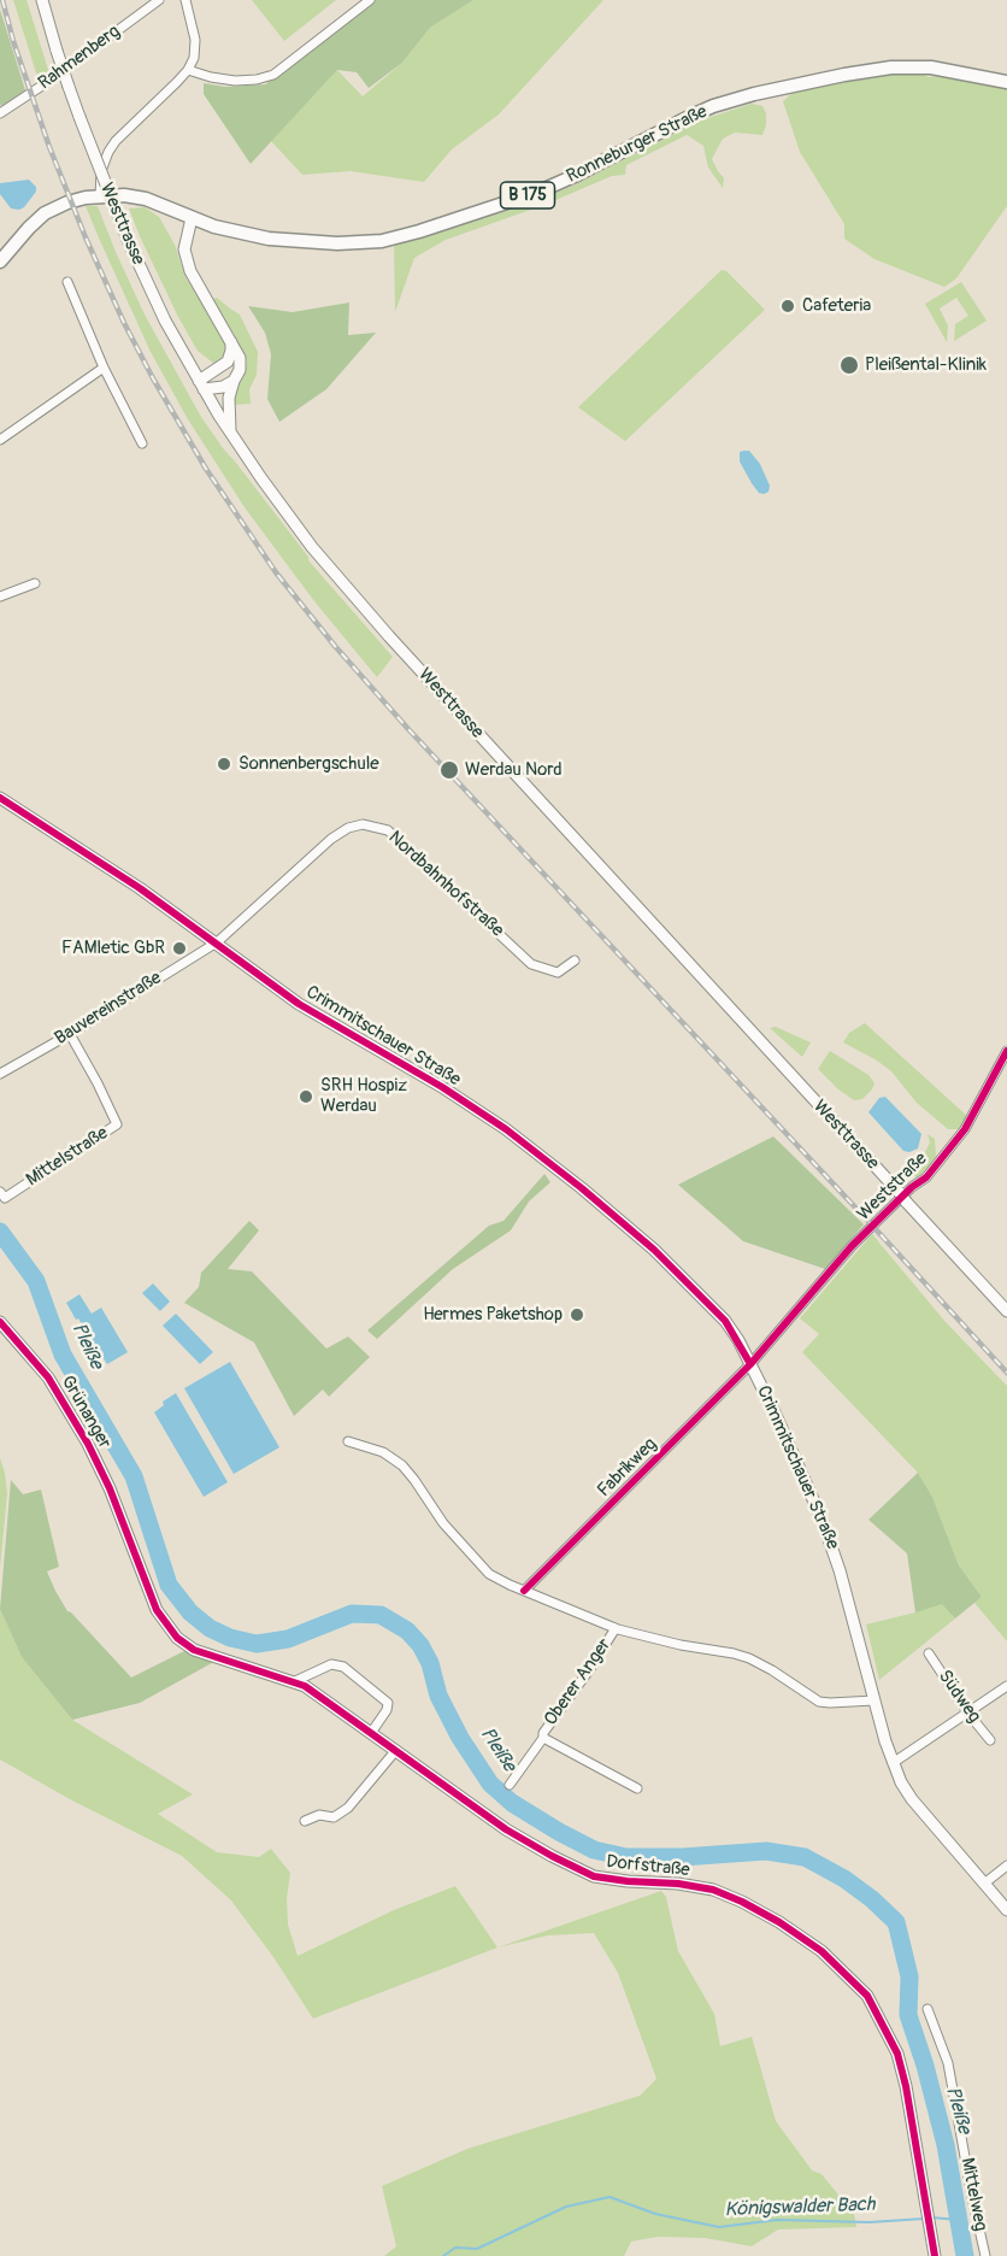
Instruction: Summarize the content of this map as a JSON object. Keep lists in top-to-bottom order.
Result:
{
  "streets": {
    "main road": ["Ronneburger Straße", "B 175"],
    "street": [
      "Rahmenberg",
      "Westtrasse",
      "Nordbahnhofstraße",
      "Bauvereinstraße",
      "Crimmitschauer Straße",
      "Mittelstraße",
      "Weststraße",
      "Grünanger",
      "Fabrikweg",
      "Oberer Anger",
      "Südweg",
      "Dorfstraße",
      "Mittelweg"
    ]
  },
  "crossings": [
    ["Nordbahnhofstraße", "Bauvereinstraße"],
    ["Nordbahnhofstraße", "Crimmitschauer Straße"],
    ["Bauvereinstraße", "Crimmitschauer Straße"],
    ["Bauvereinstraße", "Mittelstraße"],
    ["Crimmitschauer Straße", "Weststraße"],
    ["Crimmitschauer Straße", "Fabrikweg"],
    ["Weststraße", "Fabrikweg"],
    ["Grünanger", "Dorfstraße"]
  ],
  "water": ["Pleiße", "Königswalder Bach"],
  "places": [
    "Cafeteria",
    "Pleißental-Klinik",
    "Sonnenbergschule",
    "Werdau Nord",
    "FAMletic GbR",
    "SRH Hospiz Werdau",
    "Hermes Paketshop"
  ]
}
